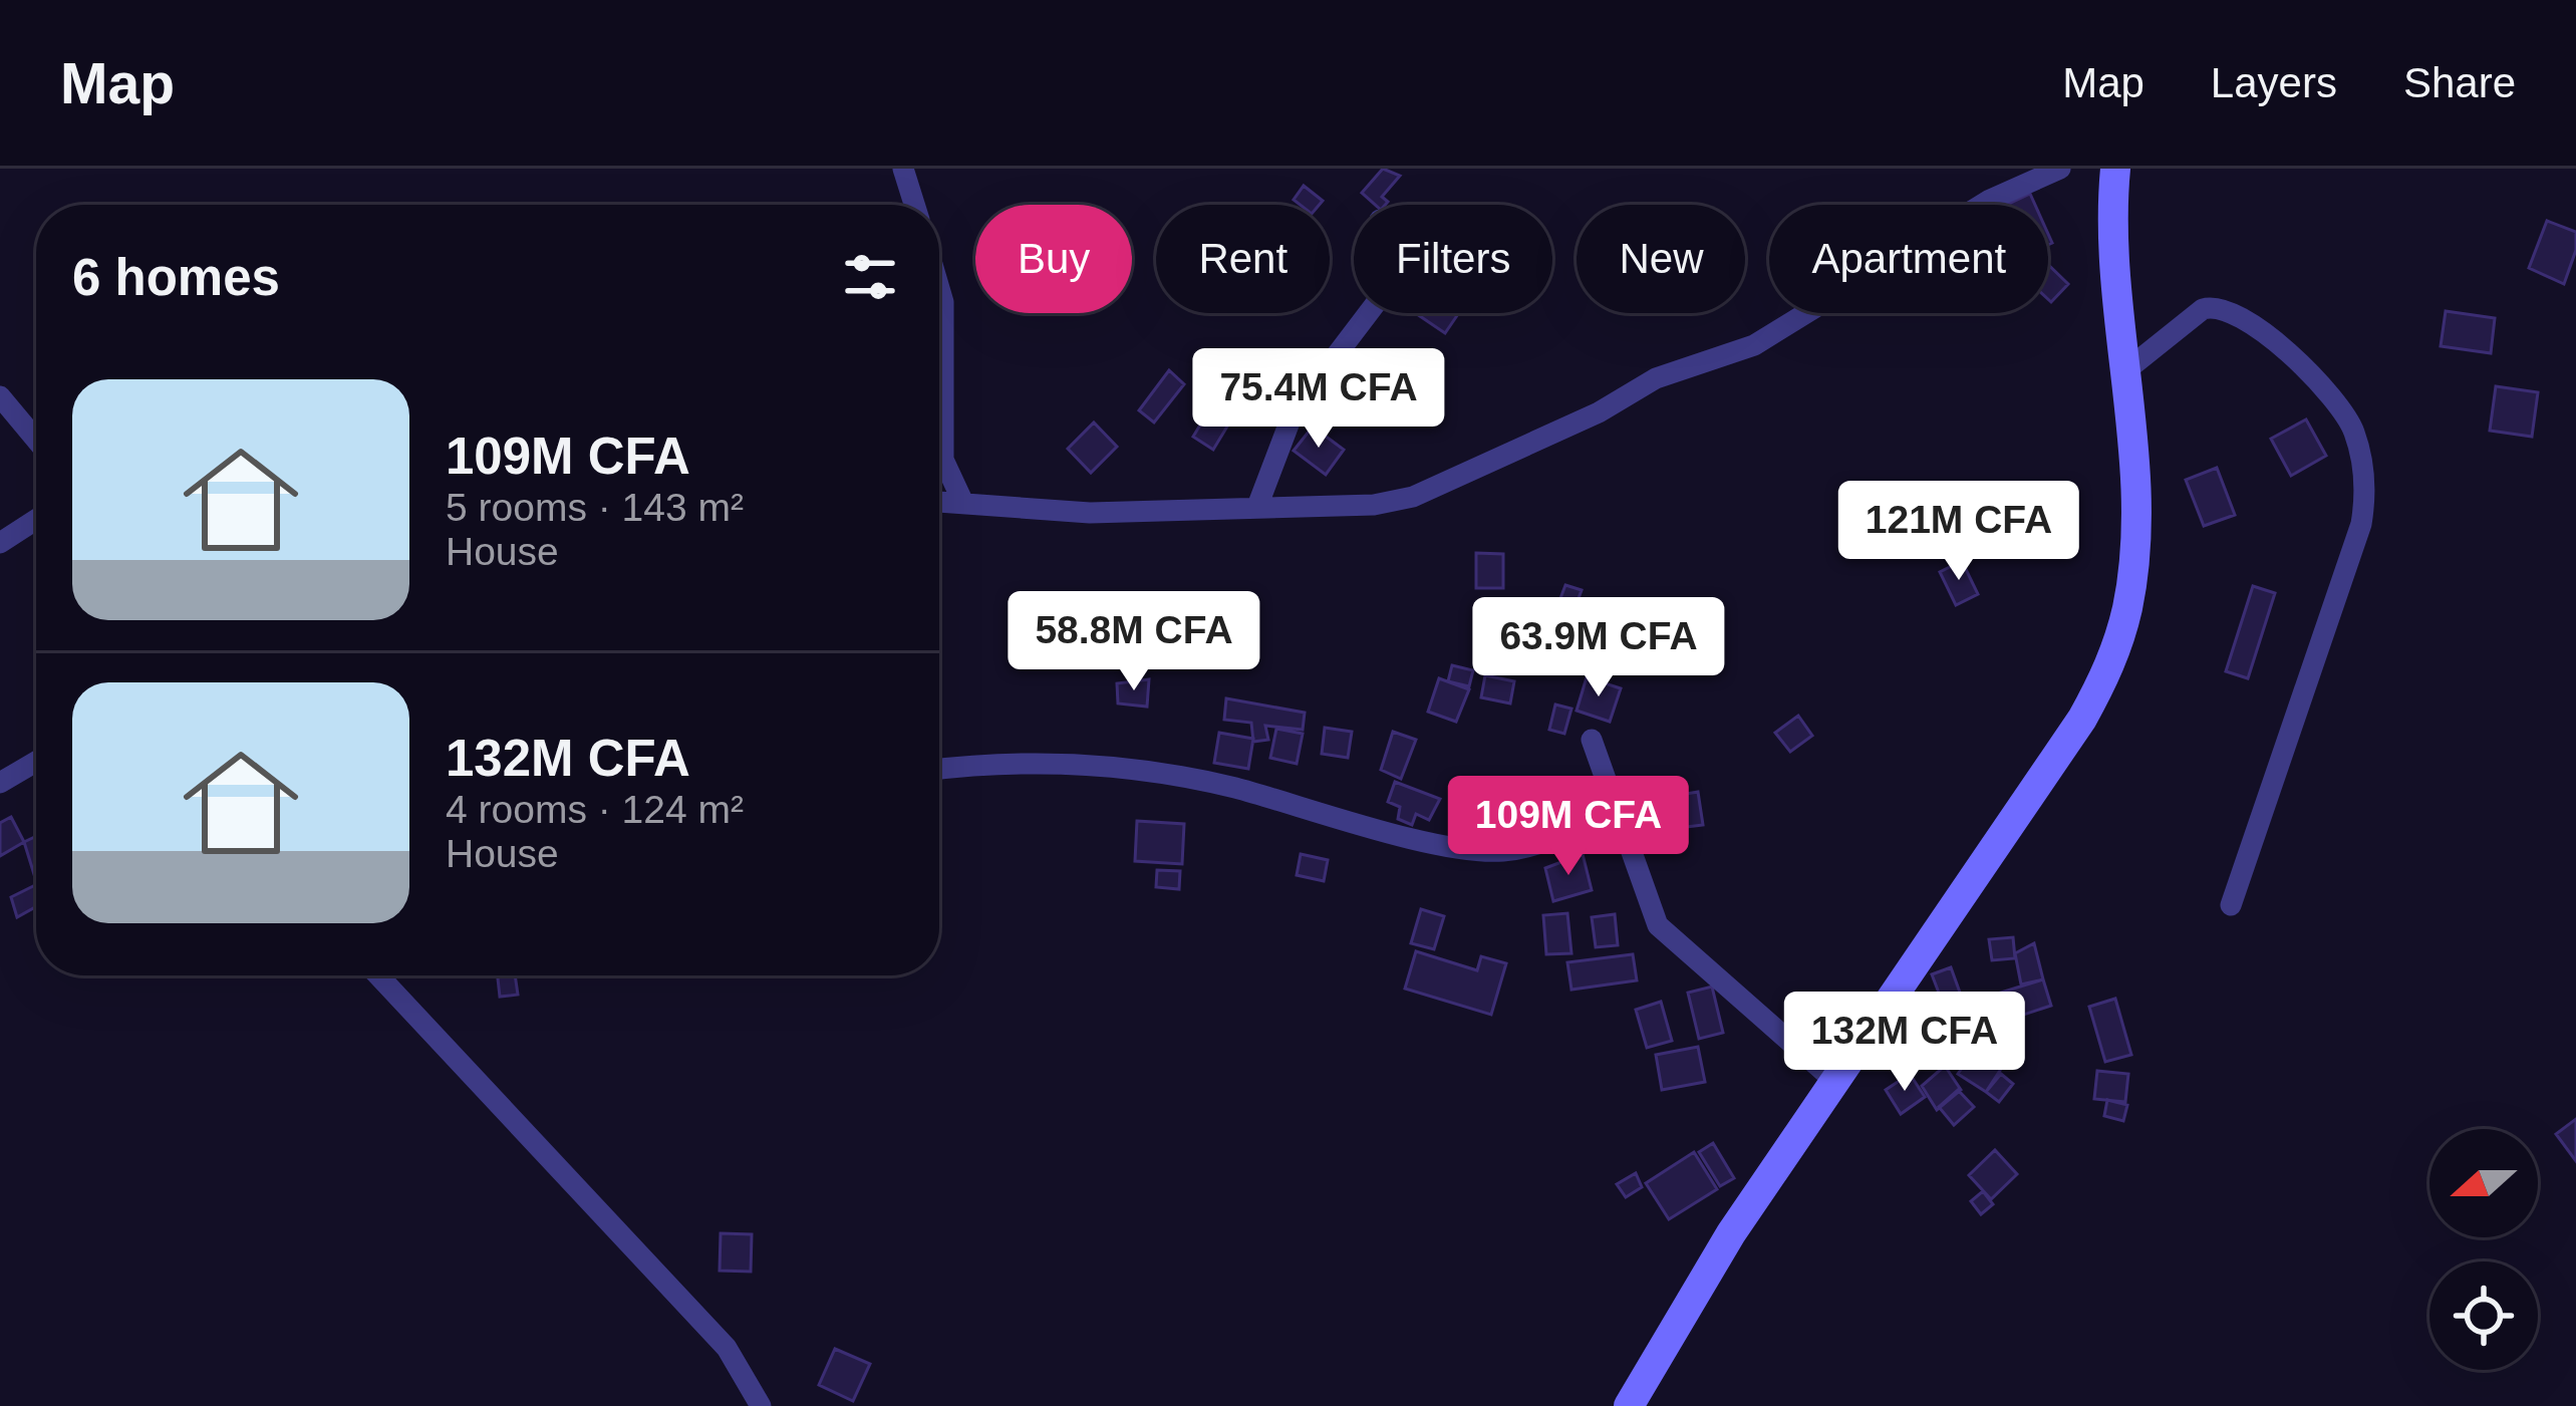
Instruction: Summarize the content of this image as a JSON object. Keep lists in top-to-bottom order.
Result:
{
  "north": "left",
  "page": {
    "header": "Map",
    "nav": ["Map", "Layers", "Share"],
    "chip": [
      "Buy",
      "Rent",
      "Filters",
      "New",
      "Apartment"
    ],
    "heading": "6 homes",
    "price": [
      "75.4M CFA",
      "121M CFA",
      "58.8M CFA",
      "63.9M CFA",
      "109M CFA",
      "132M CFA"
    ],
    "list": [
      {
        "name": "109M CFA",
        "note": "5 rooms · 143 m² · House"
      },
      {
        "name": "132M CFA",
        "note": "4 rooms · 124 m² · House"
      }
    ]
  }
}
